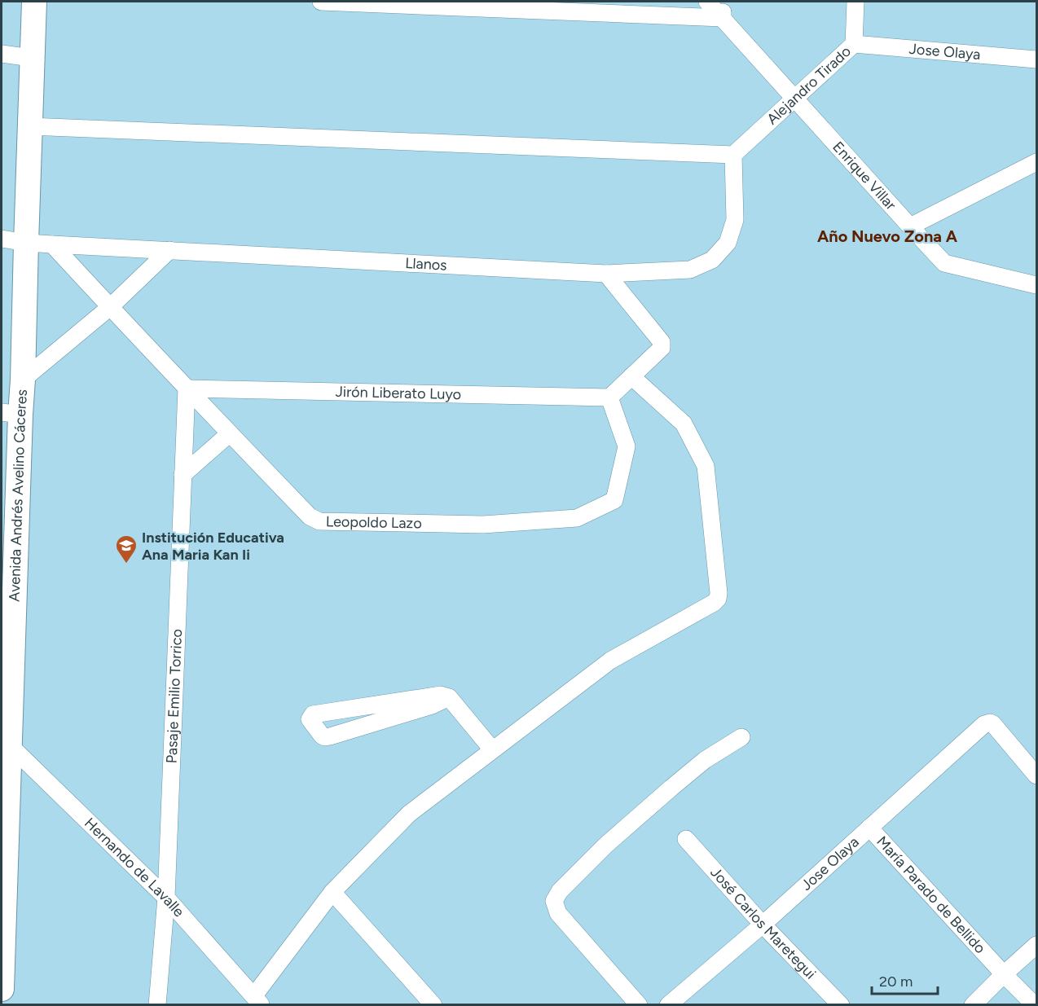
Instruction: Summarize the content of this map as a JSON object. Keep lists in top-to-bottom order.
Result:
{
  "streets": {
    "street": [
      "Jose Olaya",
      "Alejandro Tirado",
      "Enrique Villar",
      "Llanos",
      "Jirón Liberato Luyo",
      "Avenida Andrés Avelino Cáceres",
      "Leopoldo Lazo",
      "Pasaje Emilio Torrico",
      "Hernando de Lavalle",
      "María Parado de Bellido",
      "José Carlos Maretegui"
    ]
  },
  "crossings": [
    ["Jose Olaya", "Alejandro Tirado"],
    ["Jose Olaya", "María Parado de Bellido"],
    ["Jose Olaya", "José Carlos Maretegui"],
    ["Alejandro Tirado", "Enrique Villar"],
    ["Alejandro Tirado", "Llanos"],
    ["Llanos", "Avenida Andrés Avelino Cáceres"],
    ["Llanos", "Leopoldo Lazo"],
    ["Jirón Liberato Luyo", "Leopoldo Lazo"],
    ["Jirón Liberato Luyo", "Pasaje Emilio Torrico"],
    ["Avenida Andrés Avelino Cáceres", "Hernando de Lavalle"],
    ["Leopoldo Lazo", "Pasaje Emilio Torrico"],
    ["Pasaje Emilio Torrico", "Hernando de Lavalle"]
  ],
  "districts": ["Año Nuevo Zona A"],
  "places": {
    "school or university": ["Institución Educativa Ana Maria Kan Ii"]
  },
  "scale_bar": "20 m"
}
